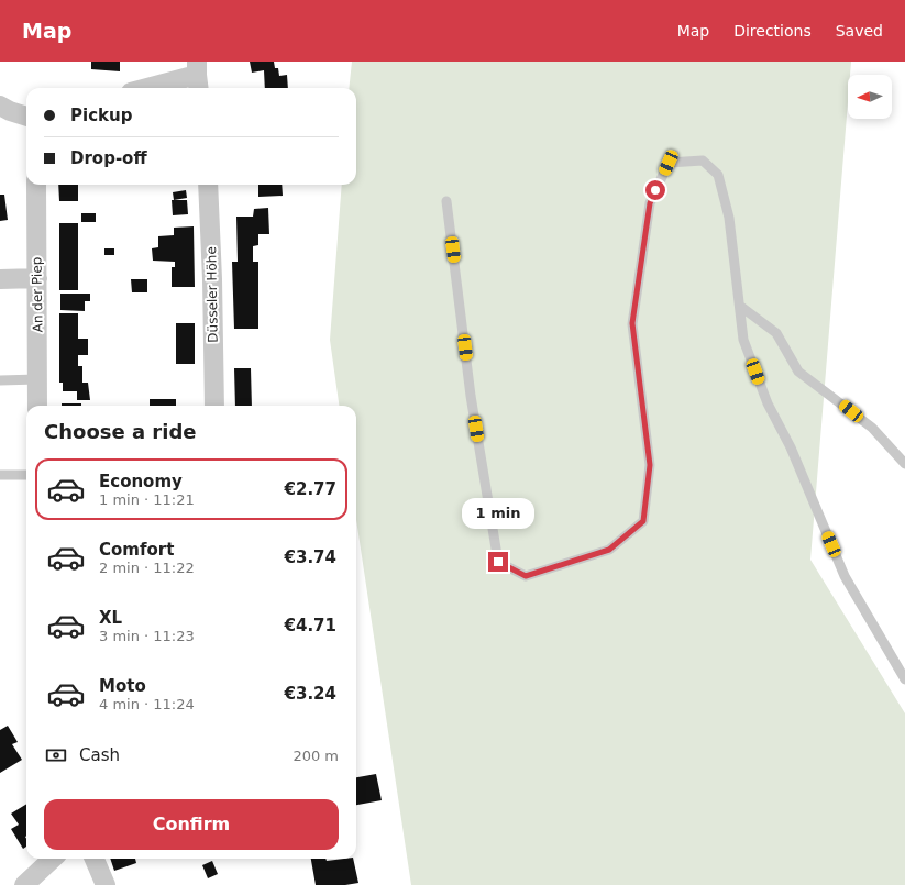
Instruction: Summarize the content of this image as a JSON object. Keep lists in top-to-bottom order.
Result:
{
  "streets": {
    "street": ["An der Piep", "Düsseler Höhe"]
  },
  "north": "left",
  "page": {
    "header": "Map",
    "nav": ["Map", "Directions", "Saved"],
    "banner": ["Pickup", "Drop-off"],
    "heading": "Choose a ride",
    "list": [
      {
        "name": "Economy",
        "note": "1 min · 11:21",
        "value": "€2.77"
      },
      {
        "name": "Comfort",
        "note": "2 min · 11:22",
        "value": "€3.74"
      },
      {
        "name": "XL",
        "note": "3 min · 11:23",
        "value": "€4.71"
      },
      {
        "name": "Moto",
        "note": "4 min · 11:24",
        "value": "€3.24"
      }
    ],
    "bubble": "1 min",
    "pay": ["Cash", "200 m"],
    "buttons": "Confirm"
  }
}
